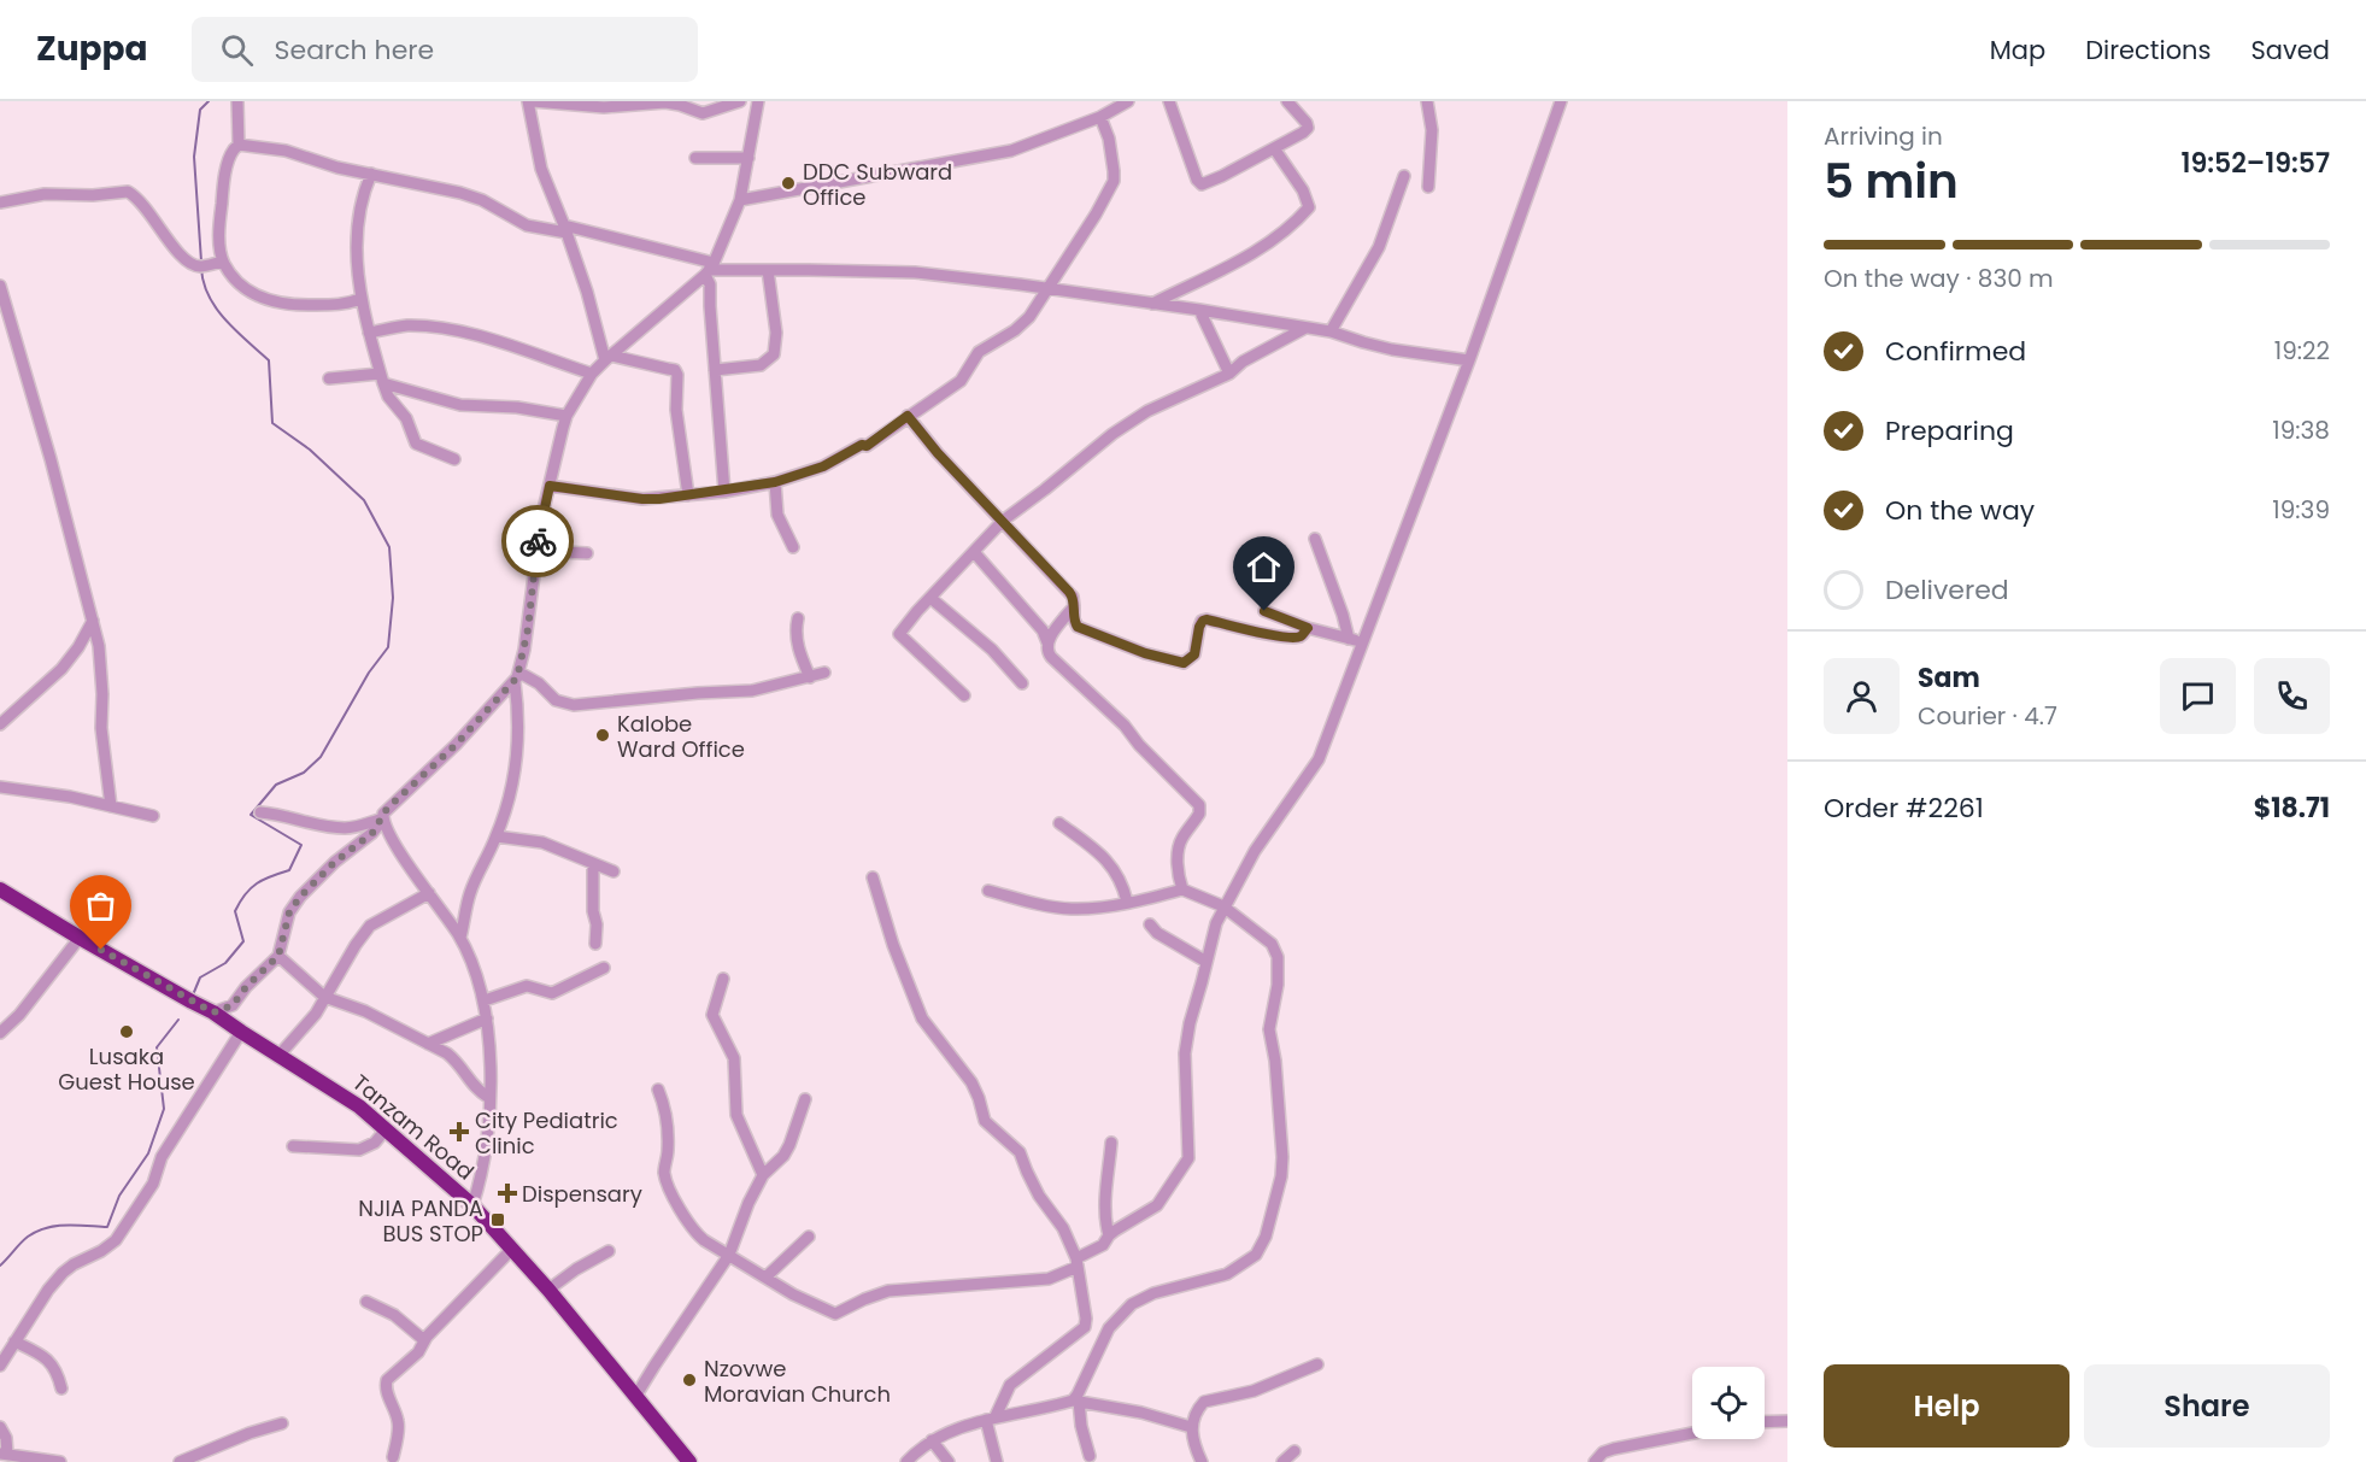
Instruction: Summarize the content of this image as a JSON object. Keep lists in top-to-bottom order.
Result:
{
  "streets": {
    "highway": ["Tanzam Road"]
  },
  "places": {
    "other": [
      "DDC Subward Office",
      "Kalobe Ward Office",
      "Lusaka Guest House",
      "Nzovwe Moravian Church"
    ],
    "health": ["City Pediatric Clinic", "Dispensary"],
    "transit": ["NJIA PANDA BUS STOP"]
  },
  "page": {
    "header": "Zuppa",
    "search": "Search here",
    "nav": ["Map", "Directions", "Saved"],
    "heading": ["5 min", "Arriving in", "19:52–19:57"],
    "panel": [
      "Sam",
      "Courier · 4.7",
      "Order #2261",
      "$18.71"
    ],
    "bar": "On the way · 830 m",
    "list": [
      ["Confirmed", "19:22"],
      ["Preparing", "19:38"],
      ["On the way", "19:39"],
      "Delivered"
    ],
    "buttons": ["Help", "Share"]
  }
}
